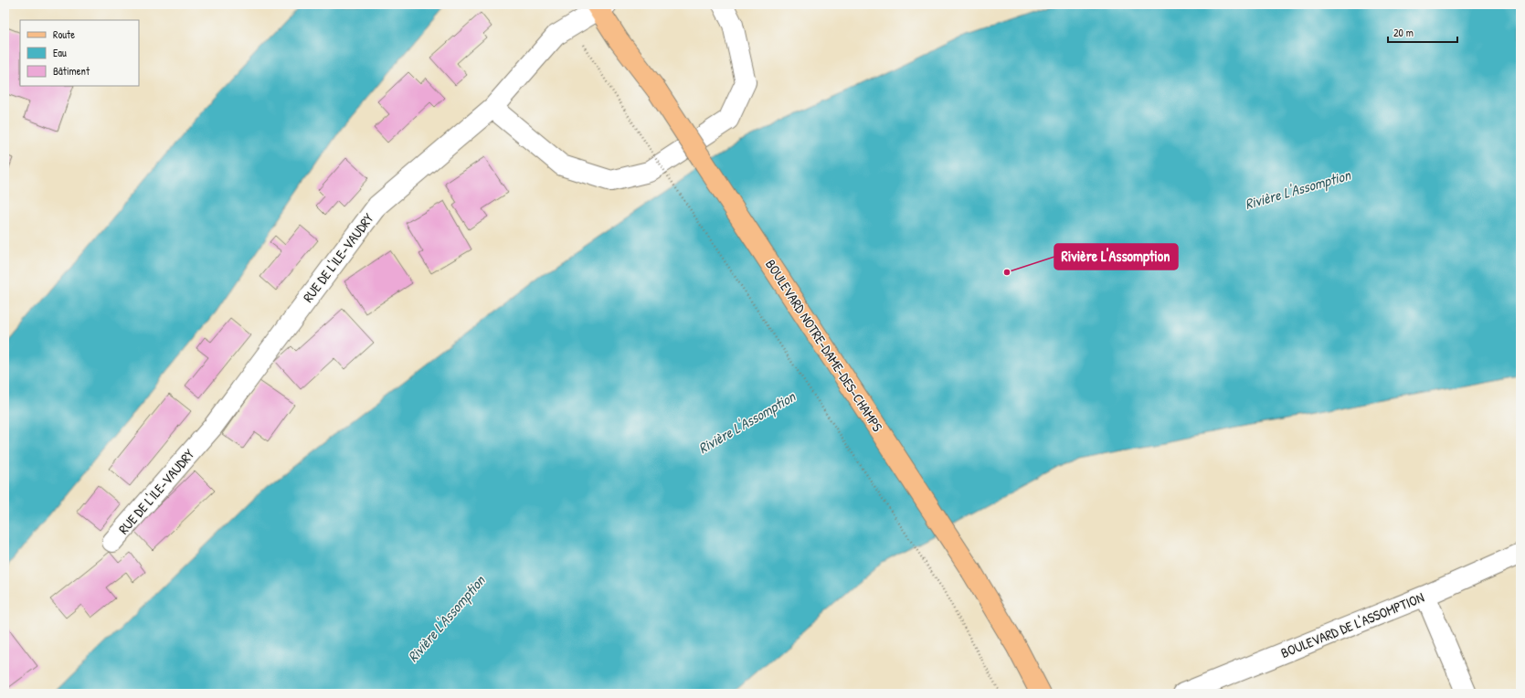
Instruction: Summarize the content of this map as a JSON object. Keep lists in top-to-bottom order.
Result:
{
  "streets": {
    "main road": ["BOULEVARD NOTRE-DAME-DES-CHAMPS"],
    "street": ["RUE DE L'ILE-VAUDRY", "BOULEVARD DE L'ASSOMPTION"]
  },
  "crossings": [
    ["RUE DE L'ILE-VAUDRY", "BOULEVARD NOTRE-DAME-DES-CHAMPS"]
  ],
  "water": ["Rivière L'Assomption"],
  "places": ["Rivière L'Assomption"],
  "legend": ["Route", "Eau", "Bâtiment"],
  "scale_bar": "20 m"
}
